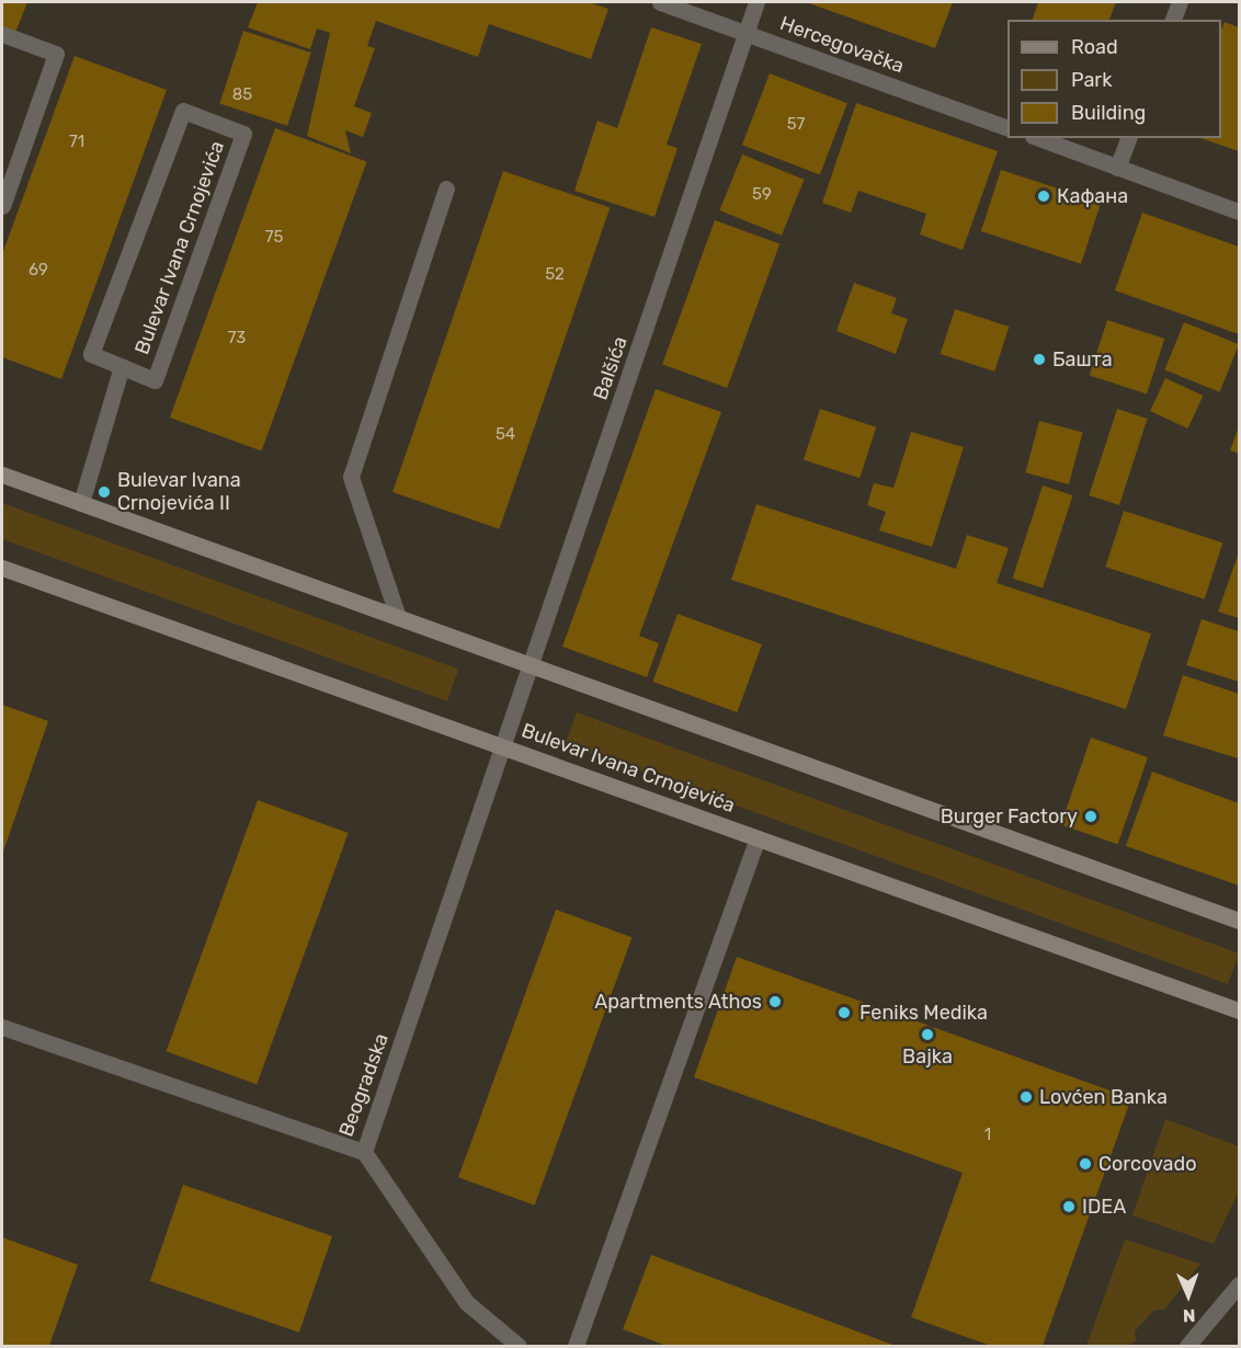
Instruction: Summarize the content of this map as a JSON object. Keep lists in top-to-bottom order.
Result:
{
  "streets": {
    "main road": ["Bulevar Ivana Crnojevića"],
    "street": ["Hercegovačka", "Balšića", "Beogradska"]
  },
  "crossings": [
    ["Hercegovačka", "Balšića"],
    ["Bulevar Ivana Crnojevića", "Balšića"],
    ["Bulevar Ivana Crnojevića", "Beogradska"],
    ["Balšića", "Beogradska"]
  ],
  "places": [
    "Кафана",
    "Башта",
    "Bulevar Ivana Crnojevića II",
    "Burger Factory",
    "Apartments Athos",
    "Feniks Medika",
    "Bajka",
    "Lovćen Banka",
    "Corcovado",
    "IDEA"
  ],
  "house_numbers": [
    "85",
    "57",
    "71",
    "59",
    "75",
    "69",
    "52",
    "73",
    "54",
    "1"
  ],
  "legend": ["Road", "Park", "Building"],
  "north": "bottom"
}
